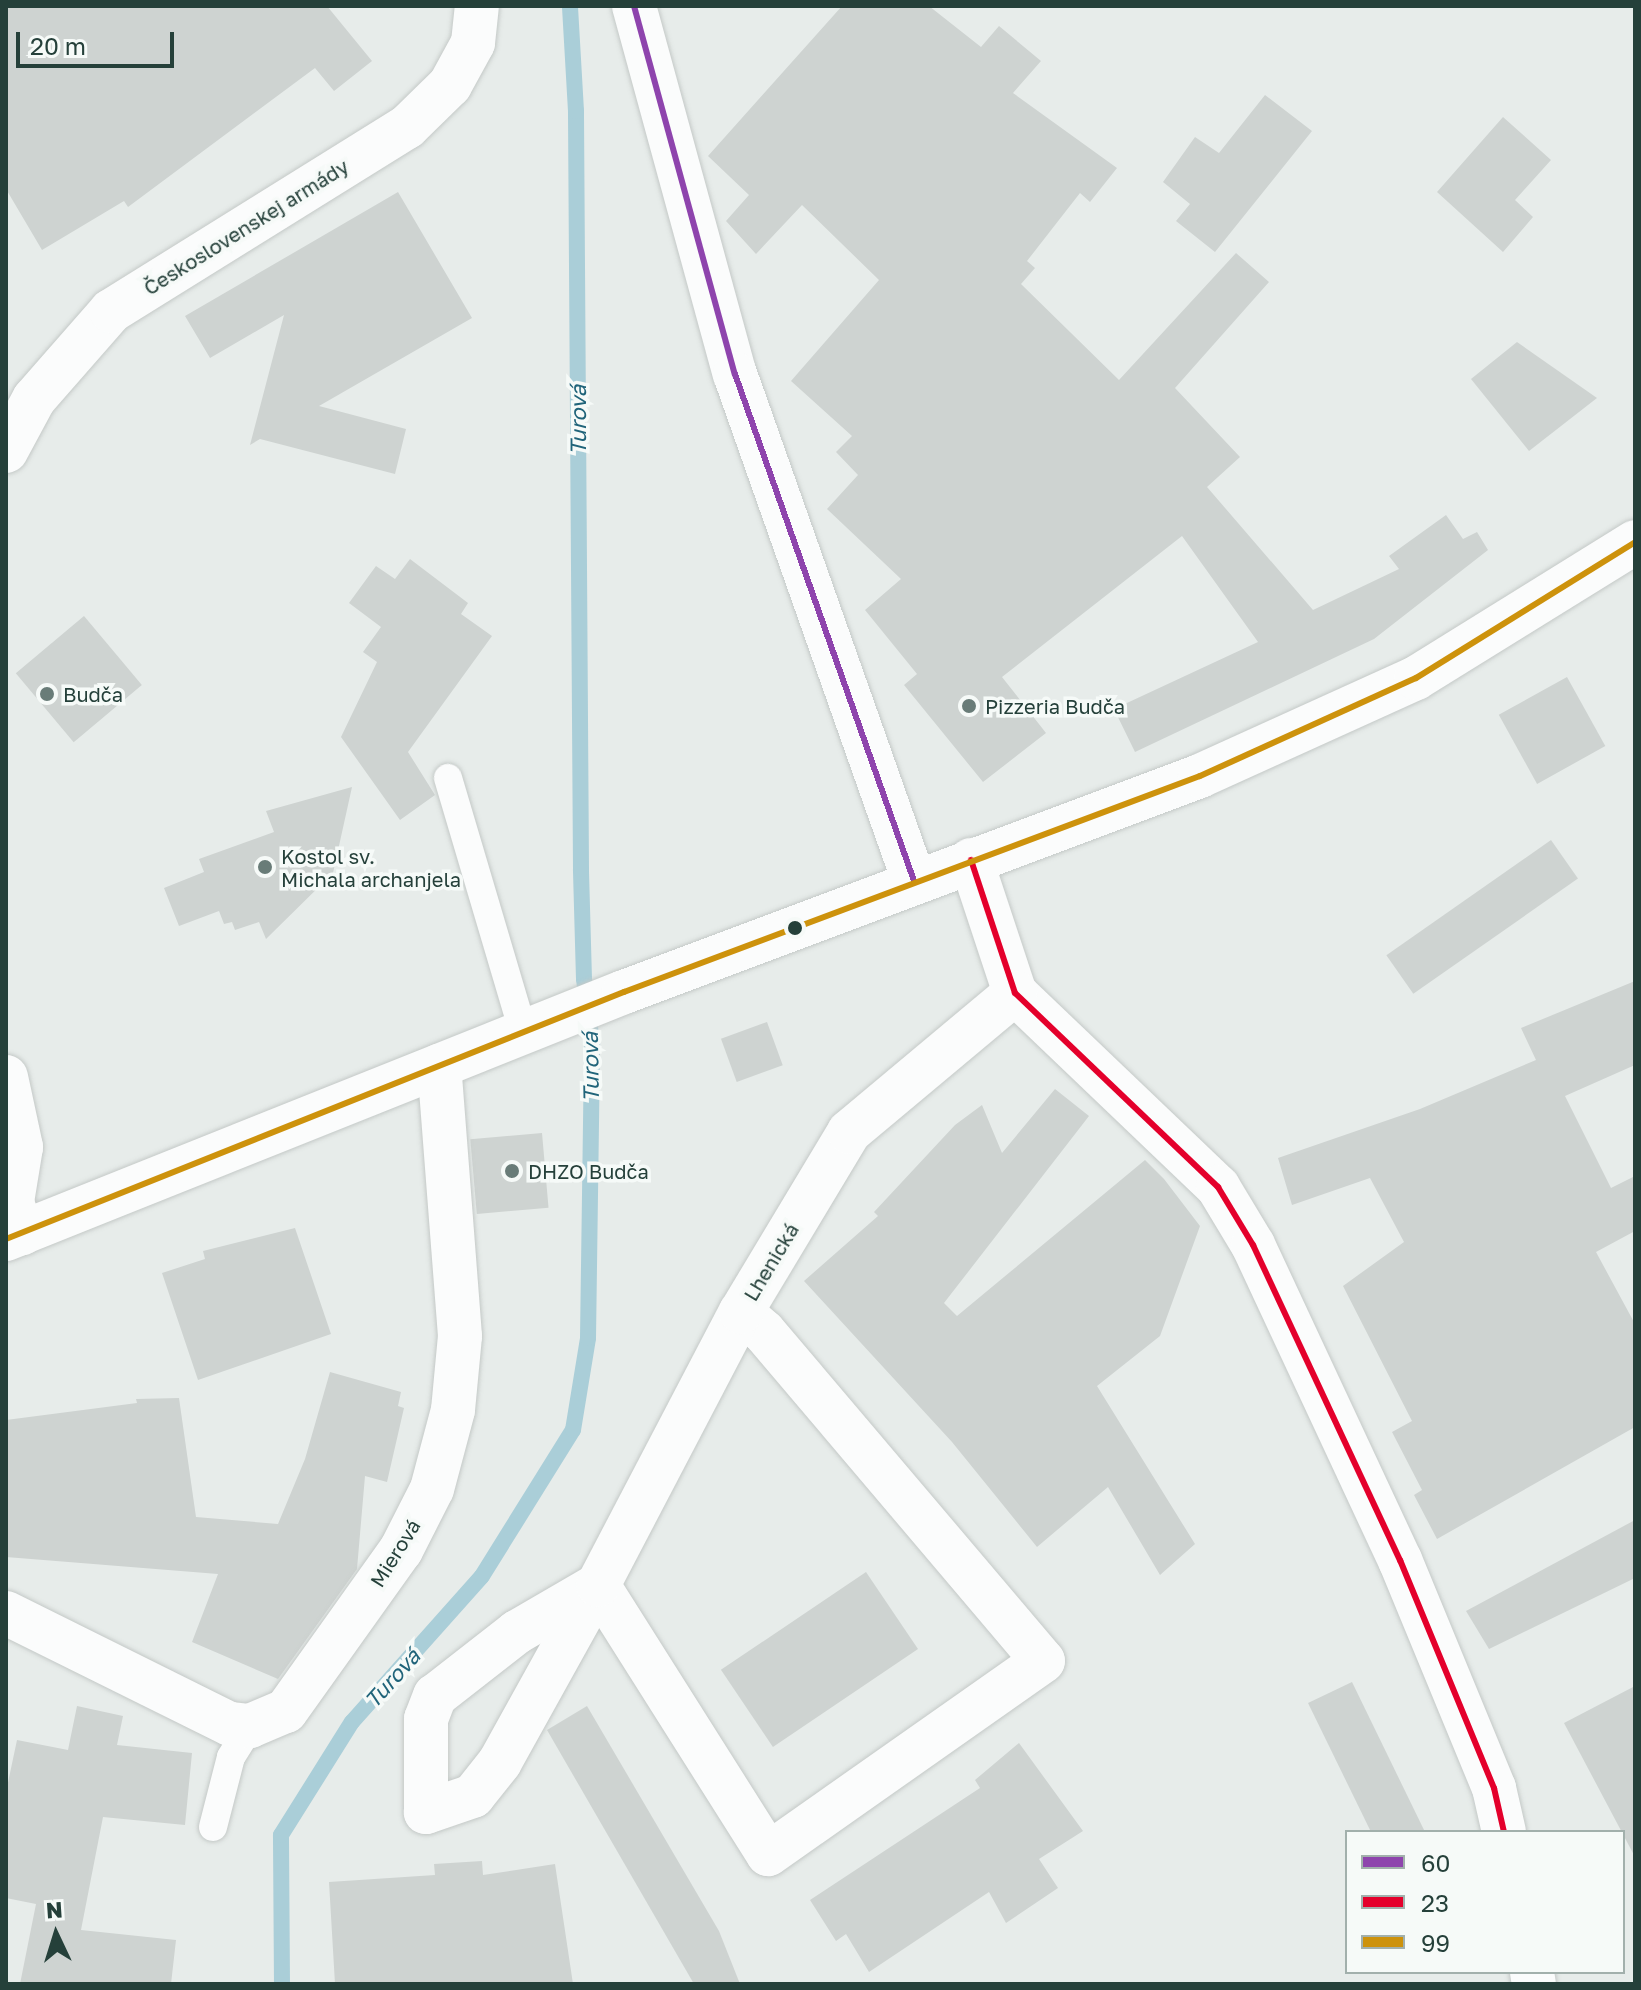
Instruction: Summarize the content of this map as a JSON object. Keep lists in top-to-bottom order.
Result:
{
  "streets": {
    "street": ["Československej armády", "Lhenická", "Mierová"]
  },
  "water": ["Turová"],
  "places": [
    "Budča",
    "Pizzeria Budča",
    "Kostol sv. Michala archanjela",
    "DHZO Budča"
  ],
  "lines": ["transit line 60", "transit line 99", "transit line 23"],
  "legend": ["60", "23", "99"],
  "scale_bar": "20 m",
  "north": "top"
}
